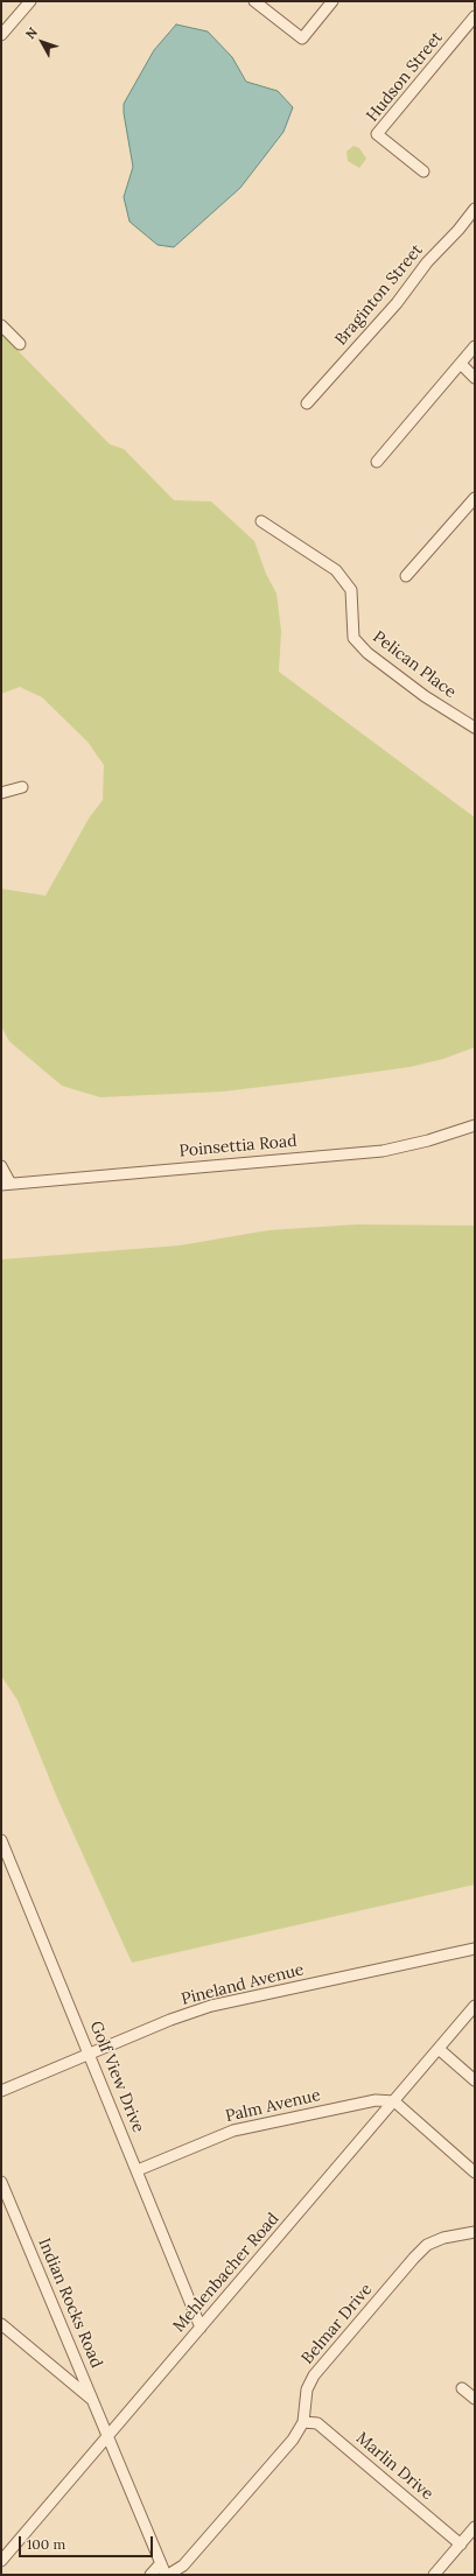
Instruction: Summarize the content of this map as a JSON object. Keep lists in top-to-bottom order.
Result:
{
  "streets": {
    "street": [
      "Hudson Street",
      "Braginton Street",
      "Pelican Place",
      "Poinsettia Road",
      "Pineland Avenue",
      "Golf View Drive",
      "Palm Avenue",
      "Mehlenbacher Road",
      "Indian Rocks Road",
      "Belmar Drive",
      "Marlin Drive"
    ]
  },
  "crossings": [
    ["Pineland Avenue", "Golf View Drive"],
    ["Golf View Drive", "Palm Avenue"],
    ["Golf View Drive", "Mehlenbacher Road"],
    ["Palm Avenue", "Mehlenbacher Road"],
    ["Mehlenbacher Road", "Indian Rocks Road"],
    ["Indian Rocks Road", "Belmar Drive"],
    ["Belmar Drive", "Marlin Drive"]
  ],
  "scale_bar": "100 m",
  "north": "top left"
}
